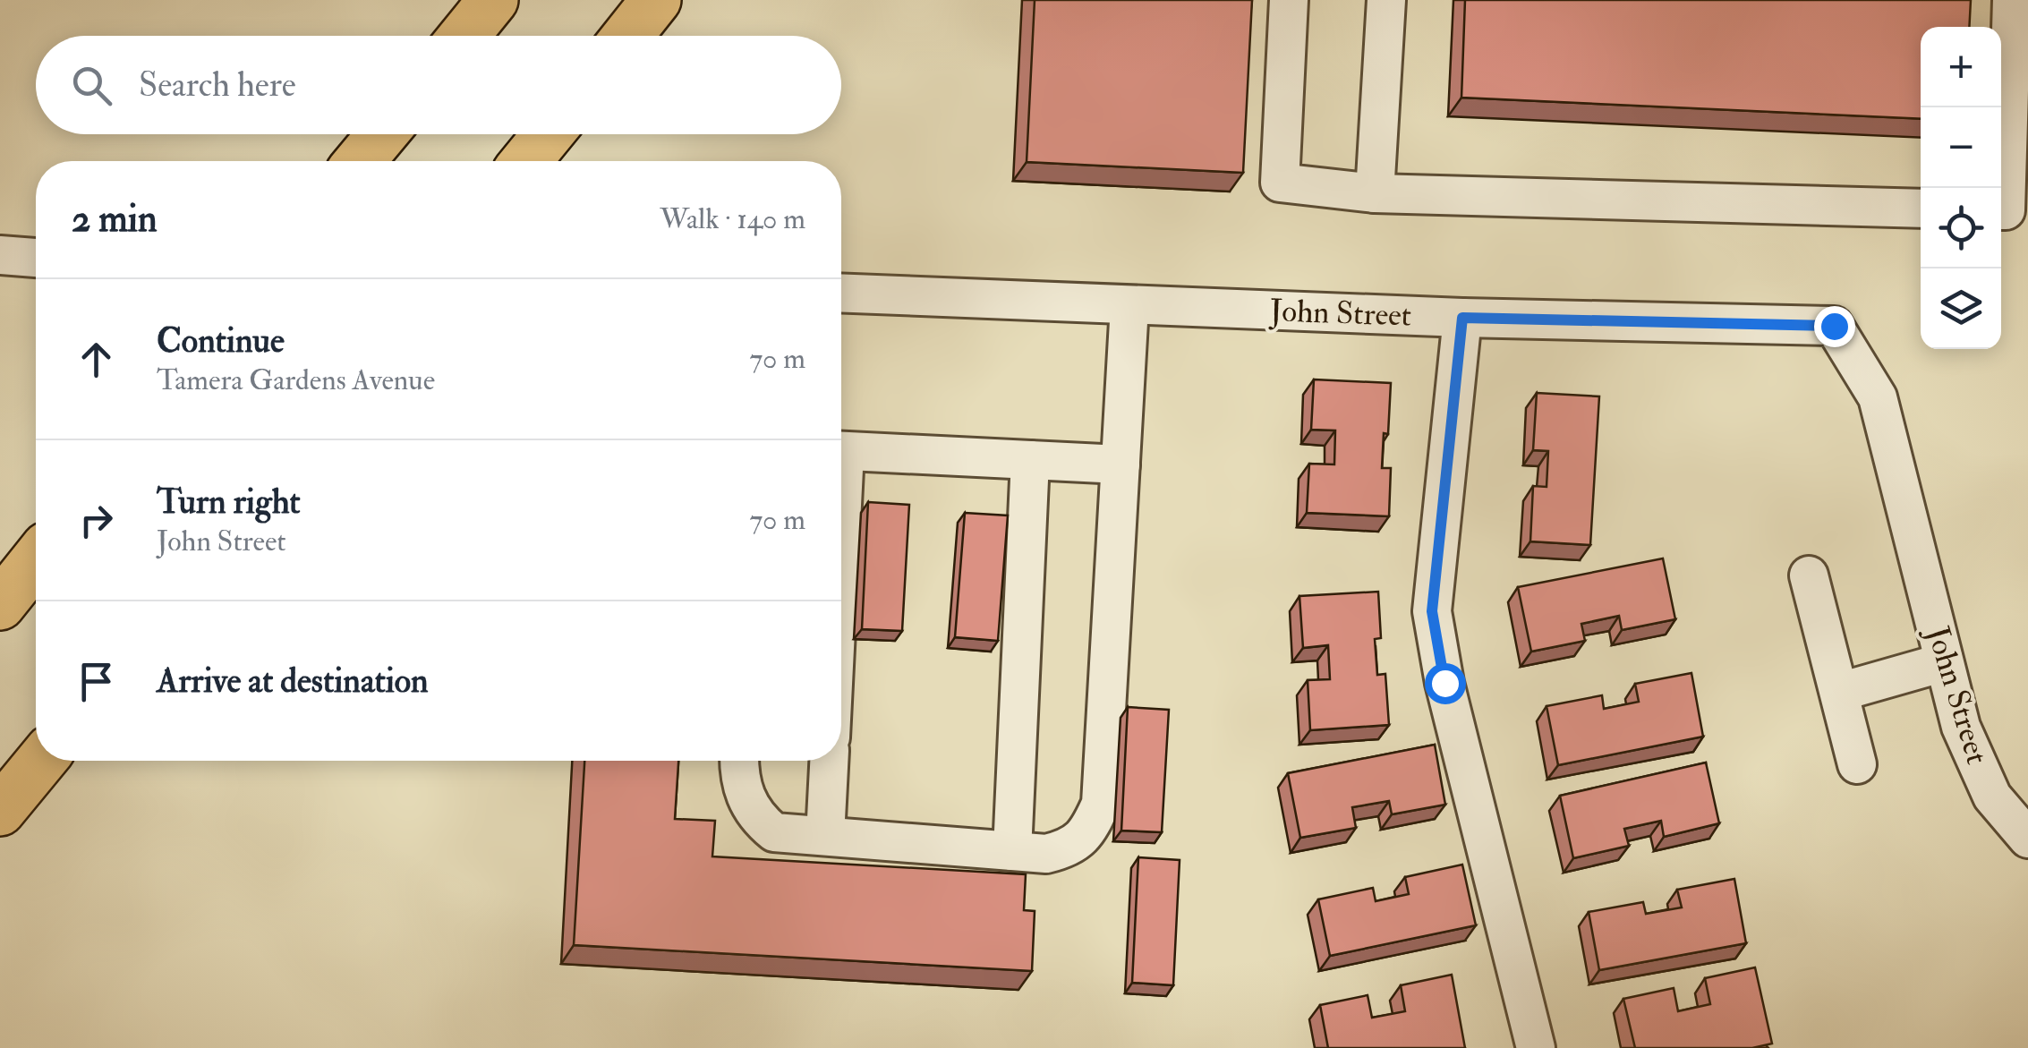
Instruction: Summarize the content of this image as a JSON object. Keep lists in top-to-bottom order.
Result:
{
  "streets": {
    "street": ["John Street"]
  },
  "page": {
    "map_buttons": ["+", "−"],
    "search": "Search here",
    "heading": ["2 min", "Walk · 140 m"],
    "list": [
      ["Continue", "Tamera Gardens Avenue", "70 m"],
      ["Turn right", "John Street", "70 m"],
      "Arrive at destination"
    ]
  }
}
